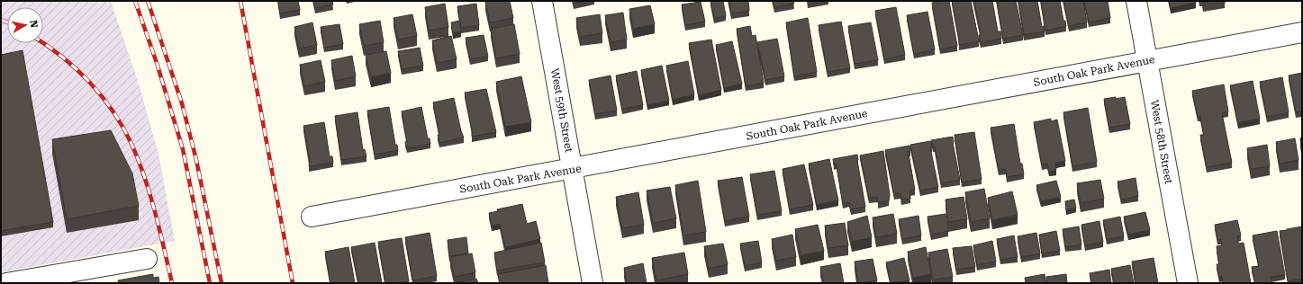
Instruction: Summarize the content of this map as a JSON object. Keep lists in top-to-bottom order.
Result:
{
  "streets": {
    "street": ["South Oak Park Avenue", "West 59th Street", "West 58th Street"]
  },
  "crossings": [
    ["South Oak Park Avenue", "West 59th Street"],
    ["South Oak Park Avenue", "West 58th Street"]
  ],
  "north": "right"
}
